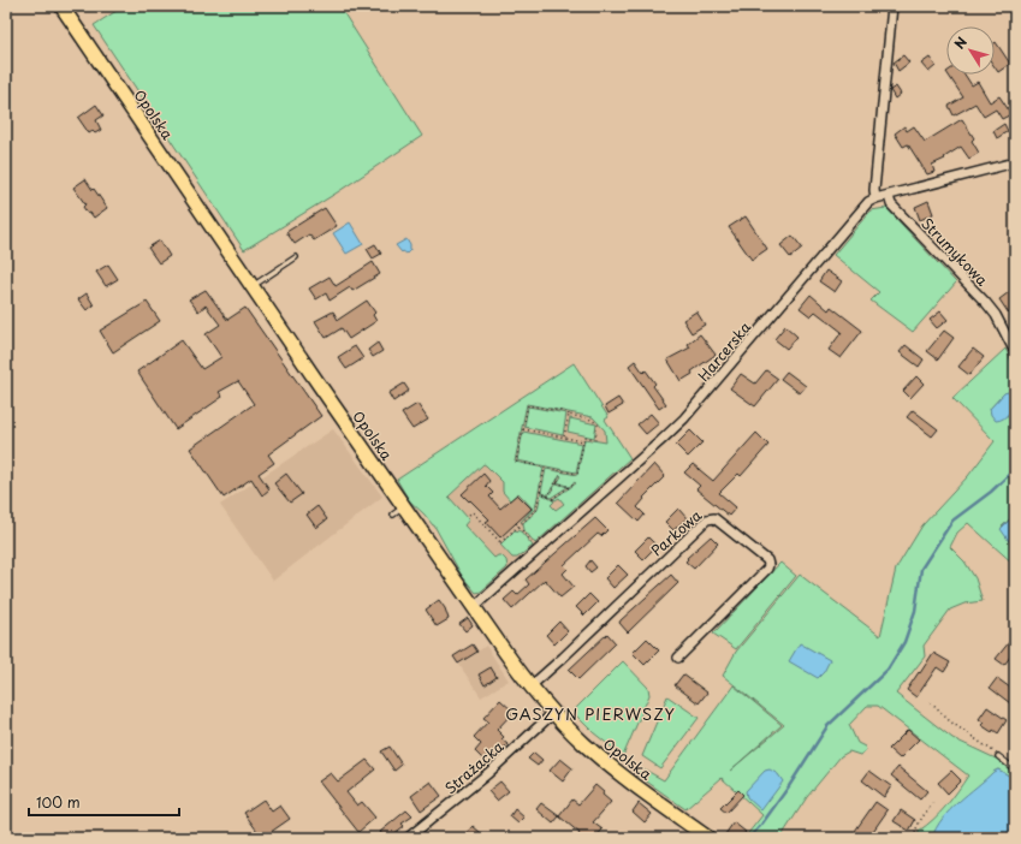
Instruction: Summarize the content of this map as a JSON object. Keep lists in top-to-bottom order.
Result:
{
  "streets": {
    "main road": ["Opolska"],
    "street": [
      "Strumykowa",
      "Harcerska",
      "Parkowa",
      "Strażacka"
    ]
  },
  "crossings": [
    ["Opolska", "Harcerska"],
    ["Opolska", "Parkowa"],
    ["Opolska", "Strażacka"]
  ],
  "districts": ["GASZYN PIERWSZY"],
  "scale_bar": "100 m",
  "north": "top left"
}
